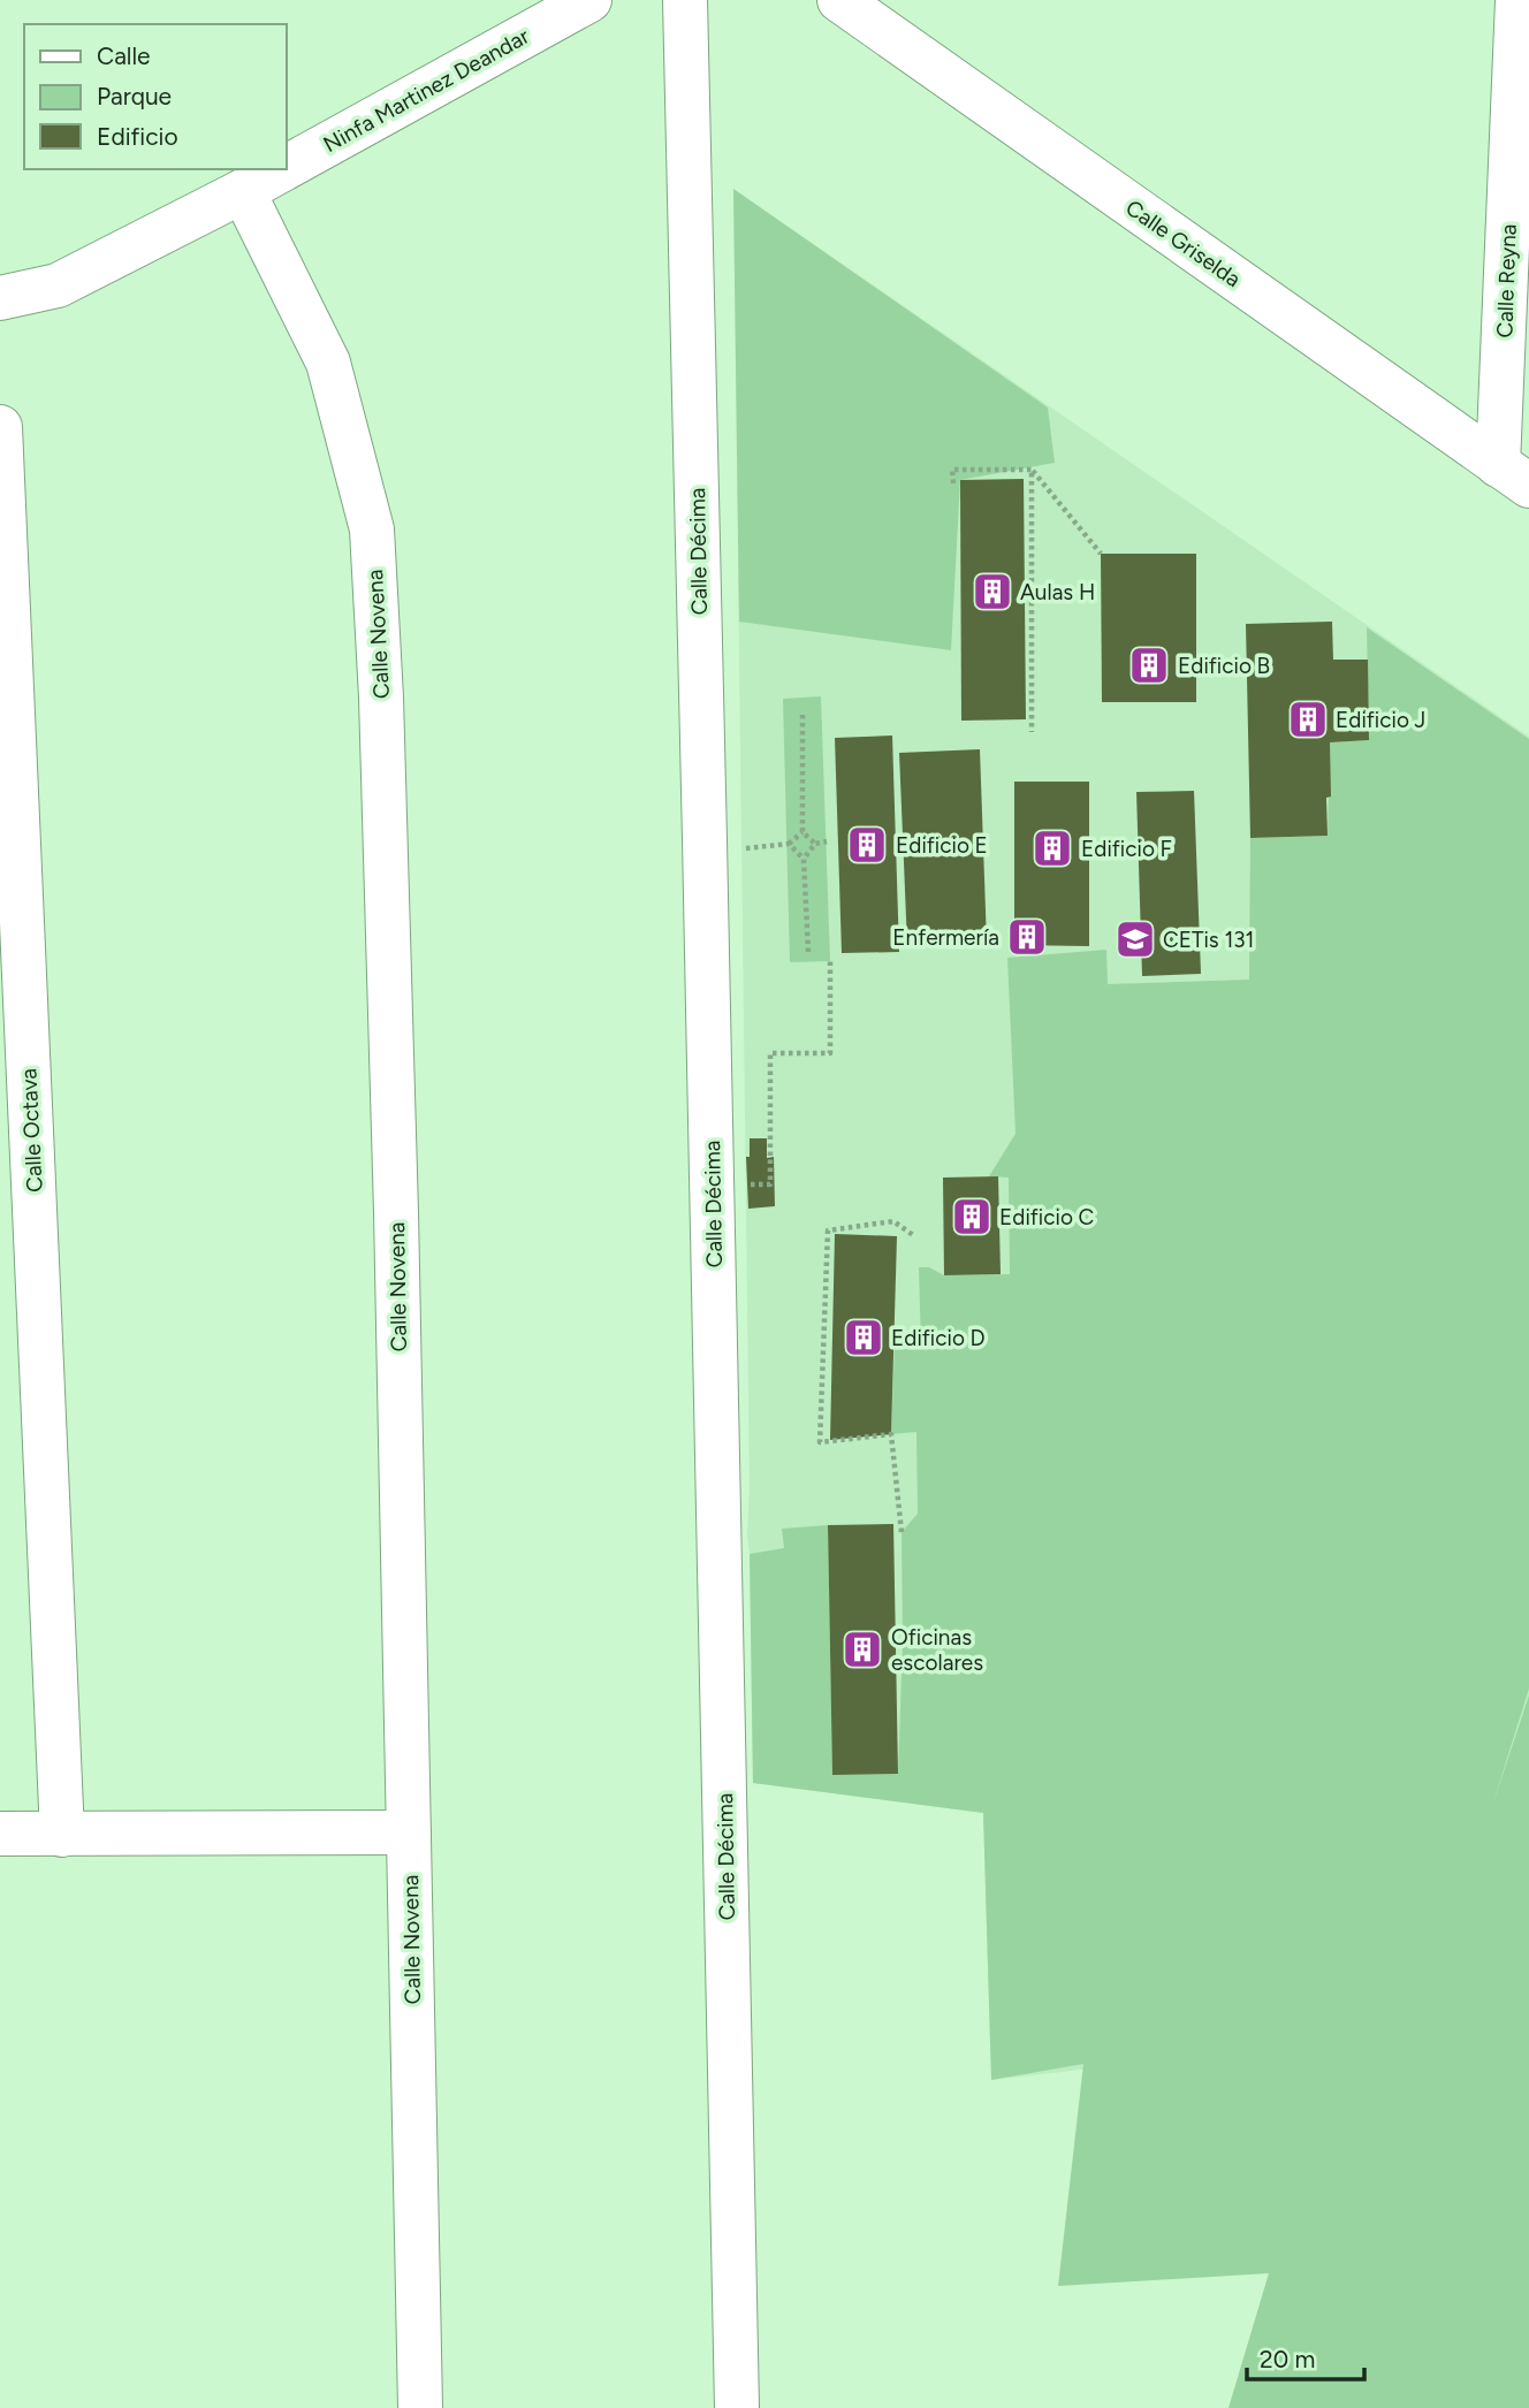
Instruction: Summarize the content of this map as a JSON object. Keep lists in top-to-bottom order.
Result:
{
  "streets": {
    "street": [
      "Ninfa Martinez Deandar",
      "Calle Griselda",
      "Calle Reyna",
      "Calle Décima",
      "Calle Novena",
      "Calle Octava"
    ]
  },
  "crossings": [
    ["Ninfa Martinez Deandar", "Calle Novena"],
    ["Calle Griselda", "Calle Reyna"]
  ],
  "places": {
    "building": [
      "Aulas H",
      "Edificio B",
      "Edificio J",
      "Edificio E",
      "Edificio F",
      "Enfermería",
      "Edificio C",
      "Edificio D",
      "Oficinas escolares"
    ],
    "school or university": ["CETis 131"]
  },
  "legend": ["Calle", "Parque", "Edificio"],
  "scale_bar": "20 m"
}
